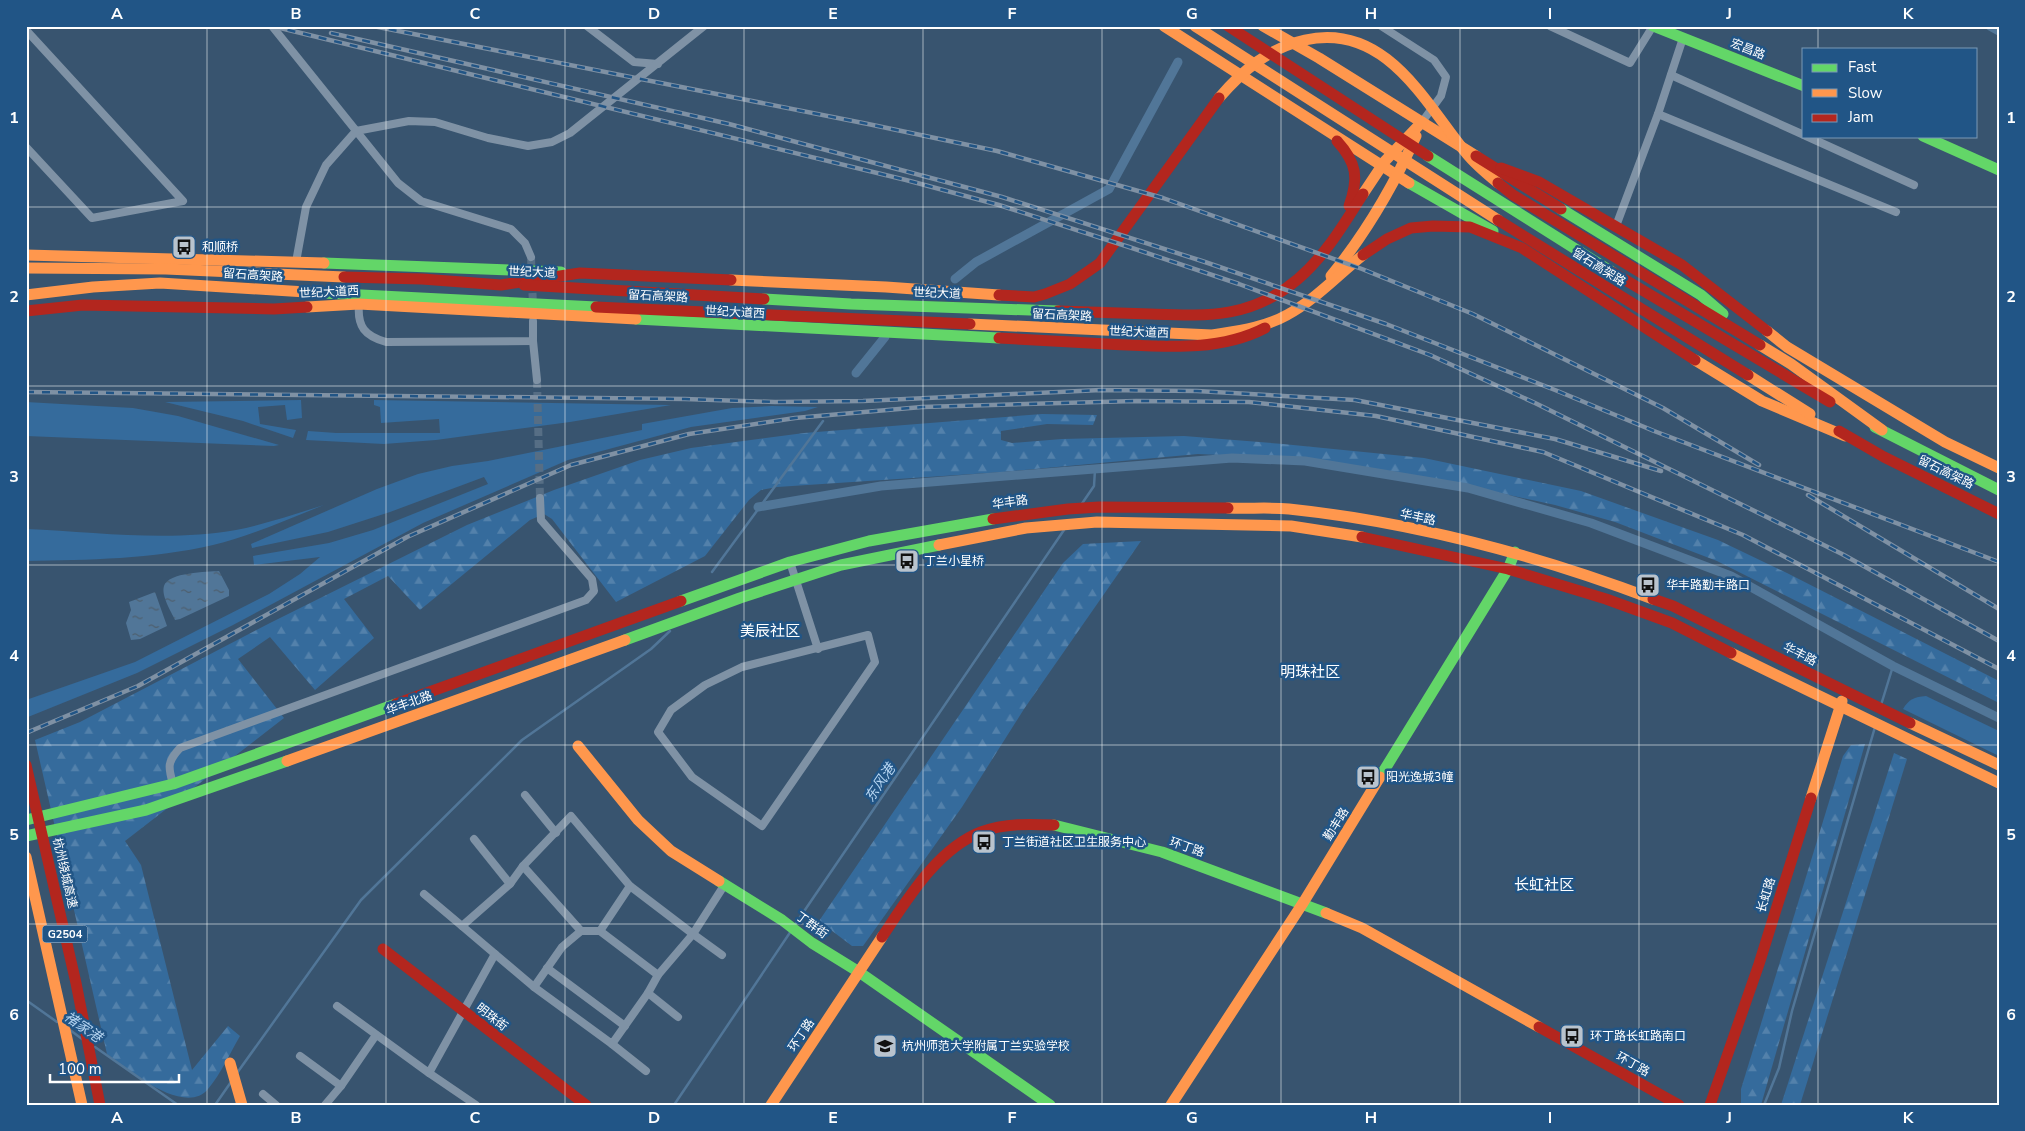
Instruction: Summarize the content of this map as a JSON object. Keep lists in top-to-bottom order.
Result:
{
  "streets": {
    "main road": [
      "宏昌路",
      "留石高架路",
      "世纪大道",
      "世纪大道西",
      "华丰路",
      "华丰北路",
      "勤丰路",
      "环丁路",
      "杭州绕城高速",
      "长虹路",
      "丁群街",
      "G2504",
      "明珠街"
    ]
  },
  "crossings": [
    ["留石高架路", "世纪大道"],
    ["留石高架路", "世纪大道西"],
    ["华丰路", "华丰北路"],
    ["华丰路", "勤丰路"],
    ["华丰路", "长虹路"],
    ["勤丰路", "环丁路"],
    ["环丁路", "丁群街"]
  ],
  "districts": ["美辰社区", "明珠社区", "长虹社区"],
  "water": ["东风港", "褚家港"],
  "places": {
    "bus stop": [
      "和顺桥",
      "丁兰小星桥",
      "华丰路勤丰路口",
      "阳光逸城3幢",
      "丁兰街道社区卫生服务中心",
      "环丁路长虹路南口"
    ],
    "school or university": ["杭州师范大学附属丁兰实验学校"]
  },
  "legend": ["Fast", "Slow", "Jam"],
  "scale_bar": "100 m",
  "grid": {
    "columns": [
      "A",
      "B",
      "C",
      "D",
      "E",
      "F",
      "G",
      "H",
      "I",
      "J",
      "K"
    ],
    "rows": [
      "1",
      "2",
      "3",
      "4",
      "5",
      "6"
    ]
  }
}
